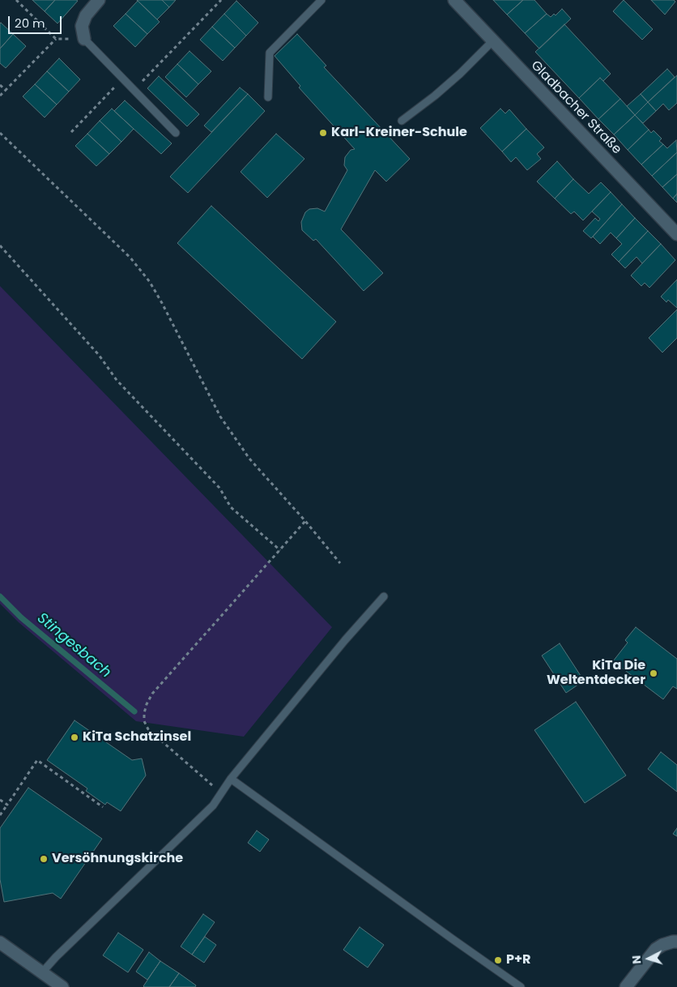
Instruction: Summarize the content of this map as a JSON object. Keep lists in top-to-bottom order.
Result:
{
  "streets": {
    "main road": ["Gladbacher Straße"]
  },
  "water": ["Stingesbach"],
  "places": [
    "Karl-Kreiner-Schule",
    "KiTa Die Weltentdecker",
    "KiTa Schatzinsel",
    "Versöhnungskirche",
    "P+R"
  ],
  "scale_bar": "20 m",
  "north": "left"
}
